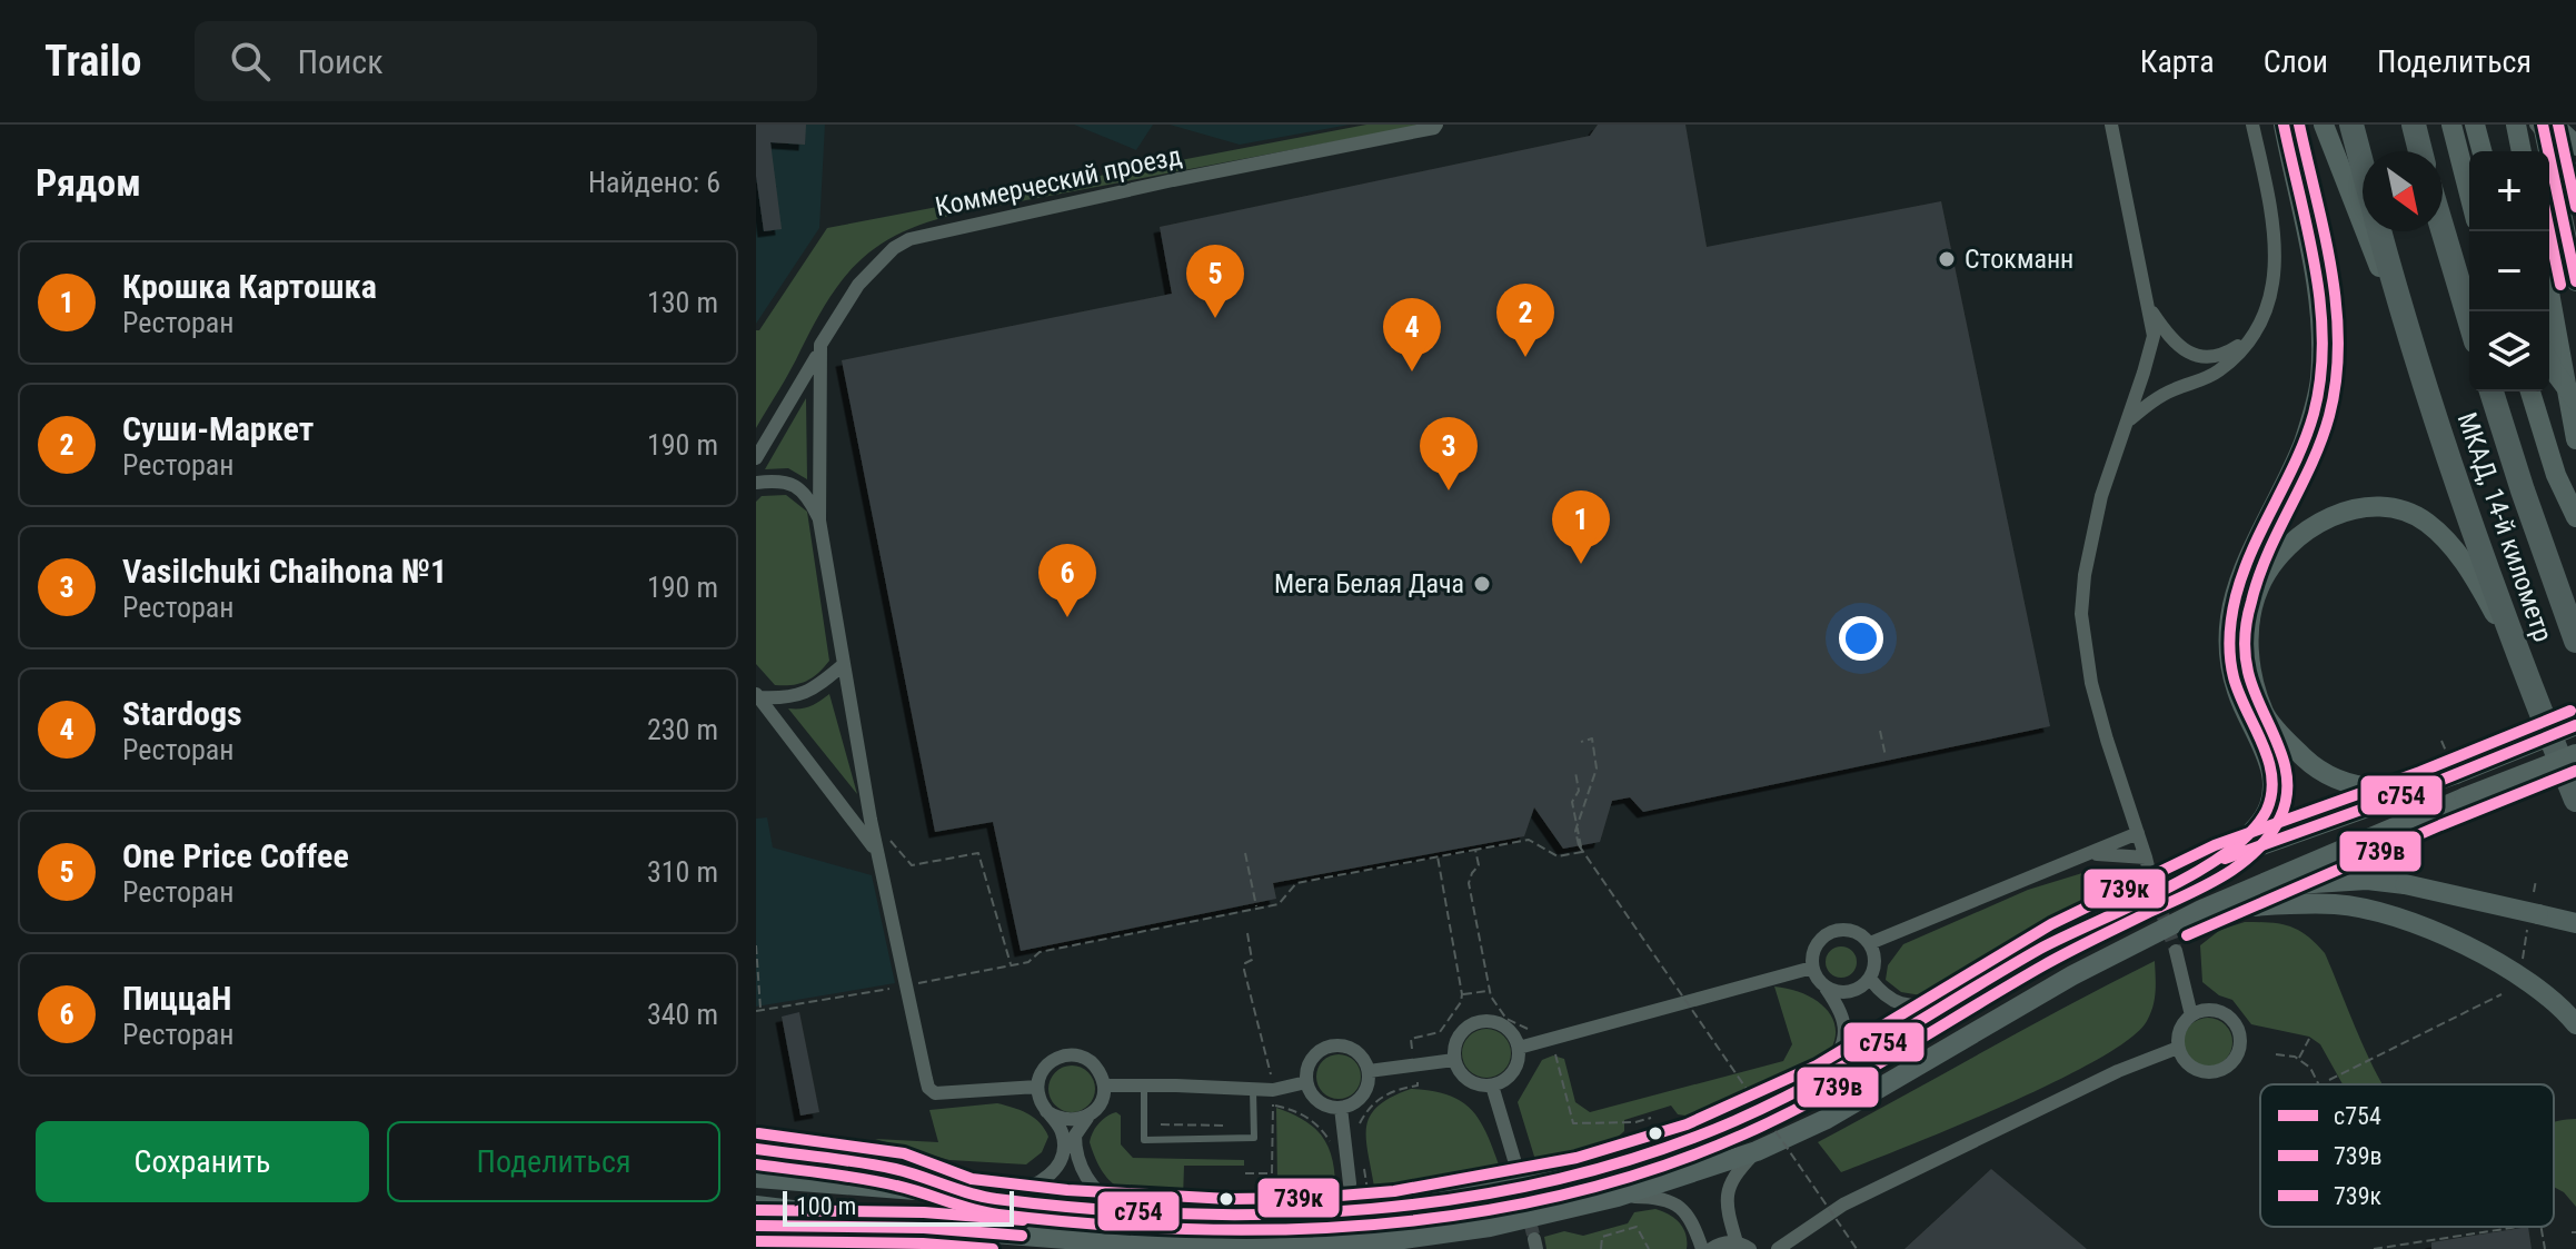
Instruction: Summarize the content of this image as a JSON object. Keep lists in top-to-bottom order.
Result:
{
  "streets": {
    "highway": ["МКАД, 14-й километр"],
    "street": ["Коммерческий проезд"]
  },
  "places": ["Стокманн", "Мега Белая Дача"],
  "lines": ["transit line с754", "transit line 739в", "transit line 739к"],
  "legend": ["с754", "739в", "739к"],
  "scale_bar": "100 m",
  "north": "bottom right",
  "page": {
    "header": "Trailo",
    "search": "Поиск",
    "nav": ["Карта", "Слои", "Поделиться"],
    "heading": ["Рядом", "Найдено: 6"],
    "map_buttons": ["+", "−"],
    "list": [
      {
        "mark": "1",
        "name": "Крошка Картошка",
        "note": "Ресторан",
        "value": "130 m"
      },
      {
        "mark": "2",
        "name": "Суши-Маркет",
        "note": "Ресторан",
        "value": "190 m"
      },
      {
        "mark": "3",
        "name": "Vasilchuki Chaihona №1",
        "note": "Ресторан",
        "value": "190 m"
      },
      {
        "mark": "4",
        "name": "Stardogs",
        "note": "Ресторан",
        "value": "230 m"
      },
      {
        "mark": "5",
        "name": "One Price Coffee",
        "note": "Ресторан",
        "value": "310 m"
      },
      {
        "mark": "6",
        "name": "ПиццаН",
        "note": "Ресторан",
        "value": "340 m"
      }
    ],
    "pins": [
      "5",
      "2",
      "4",
      "3",
      "1",
      "6"
    ],
    "buttons": ["Сохранить", "Поделиться"],
    "scale": "100 m"
  }
}
